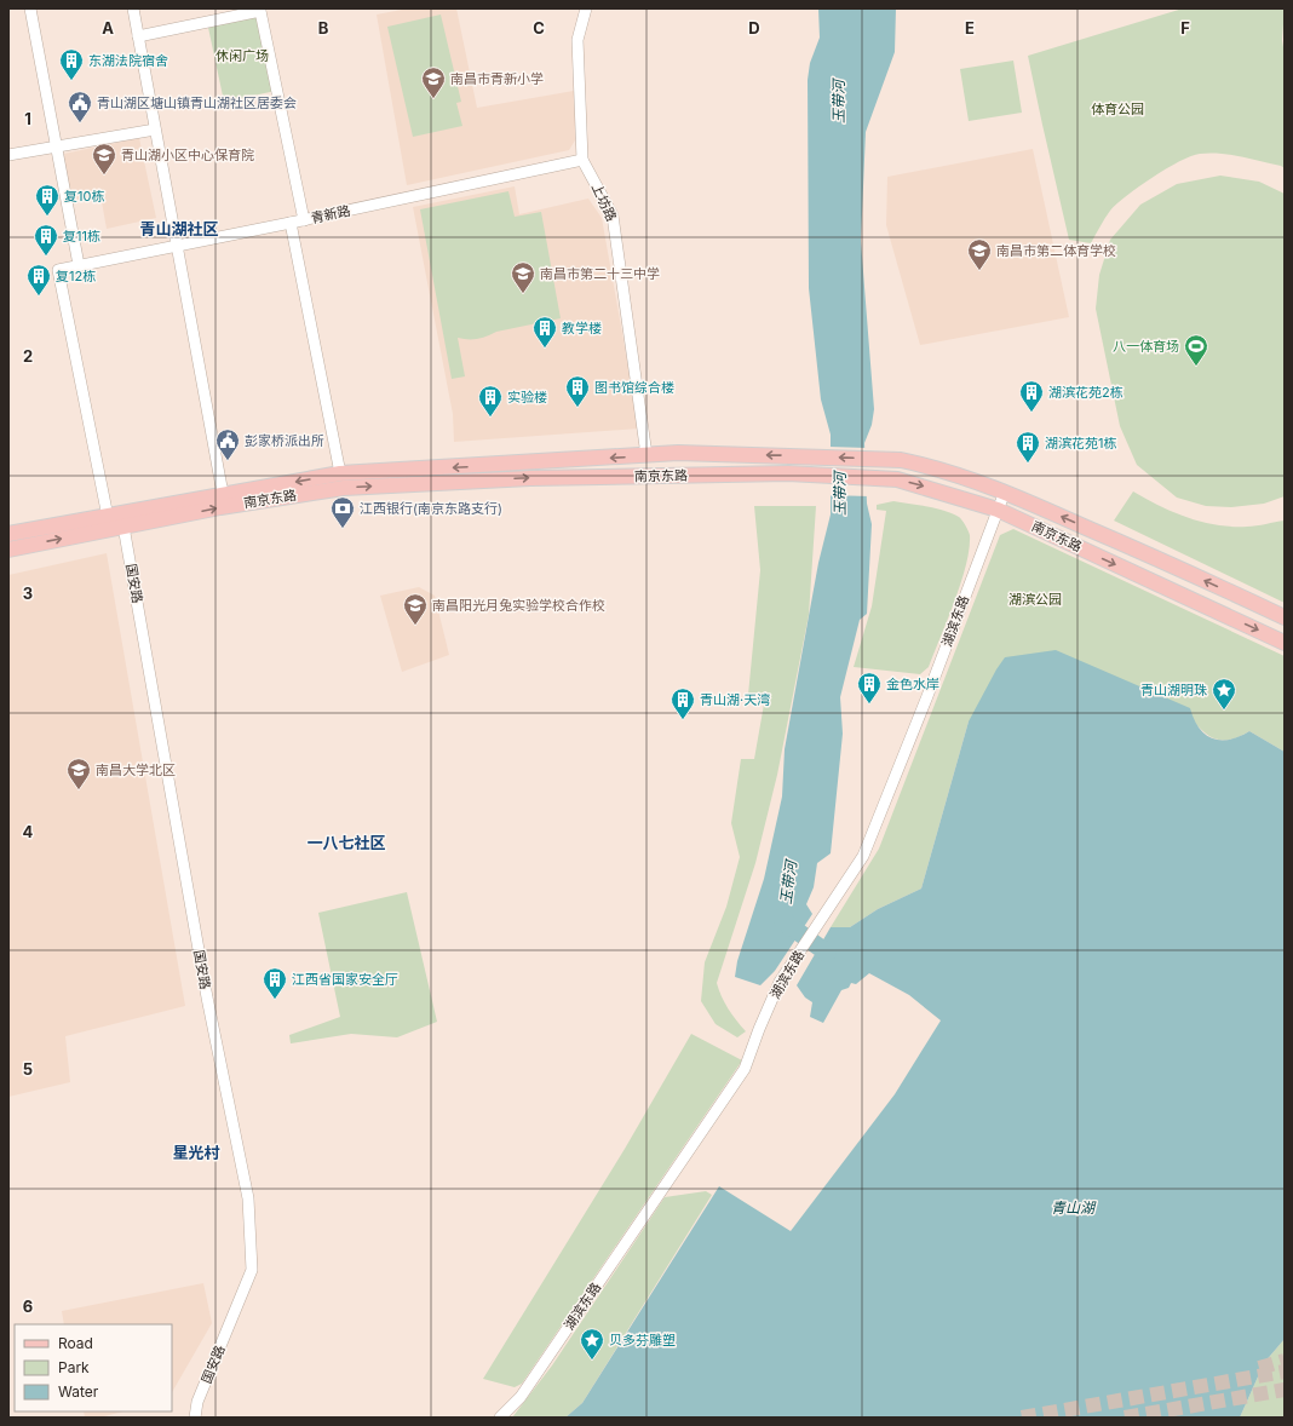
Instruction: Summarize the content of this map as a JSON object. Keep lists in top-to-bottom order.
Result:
{
  "streets": {
    "main road": ["南京东路"],
    "street": [
      "上坊路",
      "青新路",
      "国安路",
      "湖滨东路"
    ]
  },
  "crossings": [
    ["上坊路", "青新路"],
    ["上坊路", "南京东路"],
    ["青新路", "国安路"],
    ["南京东路", "国安路"],
    ["南京东路", "湖滨东路"]
  ],
  "districts": ["青山湖社区", "一八七社区", "星光村"],
  "water": ["玉带河", "青山湖"],
  "parks": ["休闲广场", "体育公园", "湖滨公园"],
  "places": {
    "building": [
      "东湖法院宿舍",
      "复10栋",
      "复11栋",
      "复12栋",
      "教学楼",
      "图书馆综合楼",
      "湖滨花苑2栋",
      "实验楼",
      "湖滨花苑1栋",
      "金色水岸",
      "青山湖·天湾",
      "江西省国家安全厅"
    ],
    "school or university": [
      "南昌市青新小学",
      "青山湖小区中心保育院",
      "南昌市第二体育学校",
      "南昌市第二十三中学",
      "南昌阳光月兔实验学校合作校",
      "南昌大学北区"
    ],
    "public building": ["青山湖区塘山镇青山湖社区居委会", "彭家桥派出所"],
    "sports": ["八一体育场"],
    "bank": ["江西银行(南京东路支行)"],
    "place": ["青山湖明珠", "贝多芬雕塑"]
  },
  "legend": ["Road", "Park", "Water"],
  "grid": {
    "columns": [
      "A",
      "B",
      "C",
      "D",
      "E",
      "F"
    ],
    "rows": [
      "1",
      "2",
      "3",
      "4",
      "5",
      "6"
    ]
  }
}
